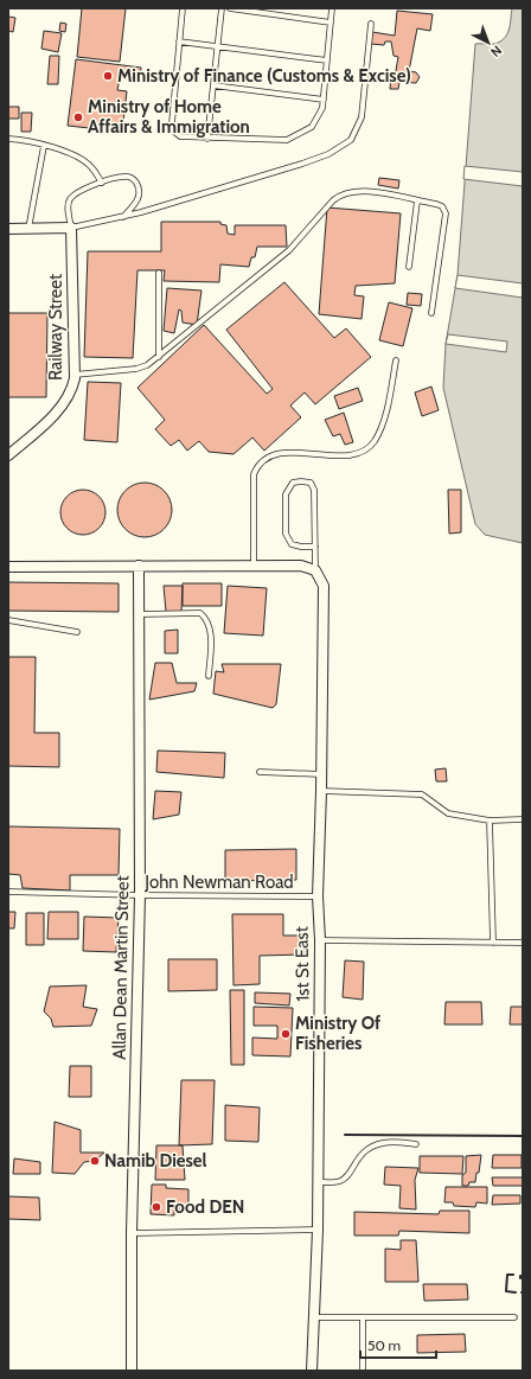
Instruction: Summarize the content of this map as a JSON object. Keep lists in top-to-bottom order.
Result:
{
  "streets": {
    "street": ["Railway Street", "1st St East", "Allan Dean Martin Street"],
    "lane": ["John Newman Road"]
  },
  "crossings": [
    ["John Newman Road", "1st St East"],
    ["John Newman Road", "Allan Dean Martin Street"]
  ],
  "places": [
    "Ministry of Finance (Customs & Excise)",
    "Ministry of Home Affairs & Immigration",
    "Ministry Of Fisheries",
    "Namib Diesel",
    "Food DEN"
  ],
  "scale_bar": "50 m",
  "north": "bottom right"
}
